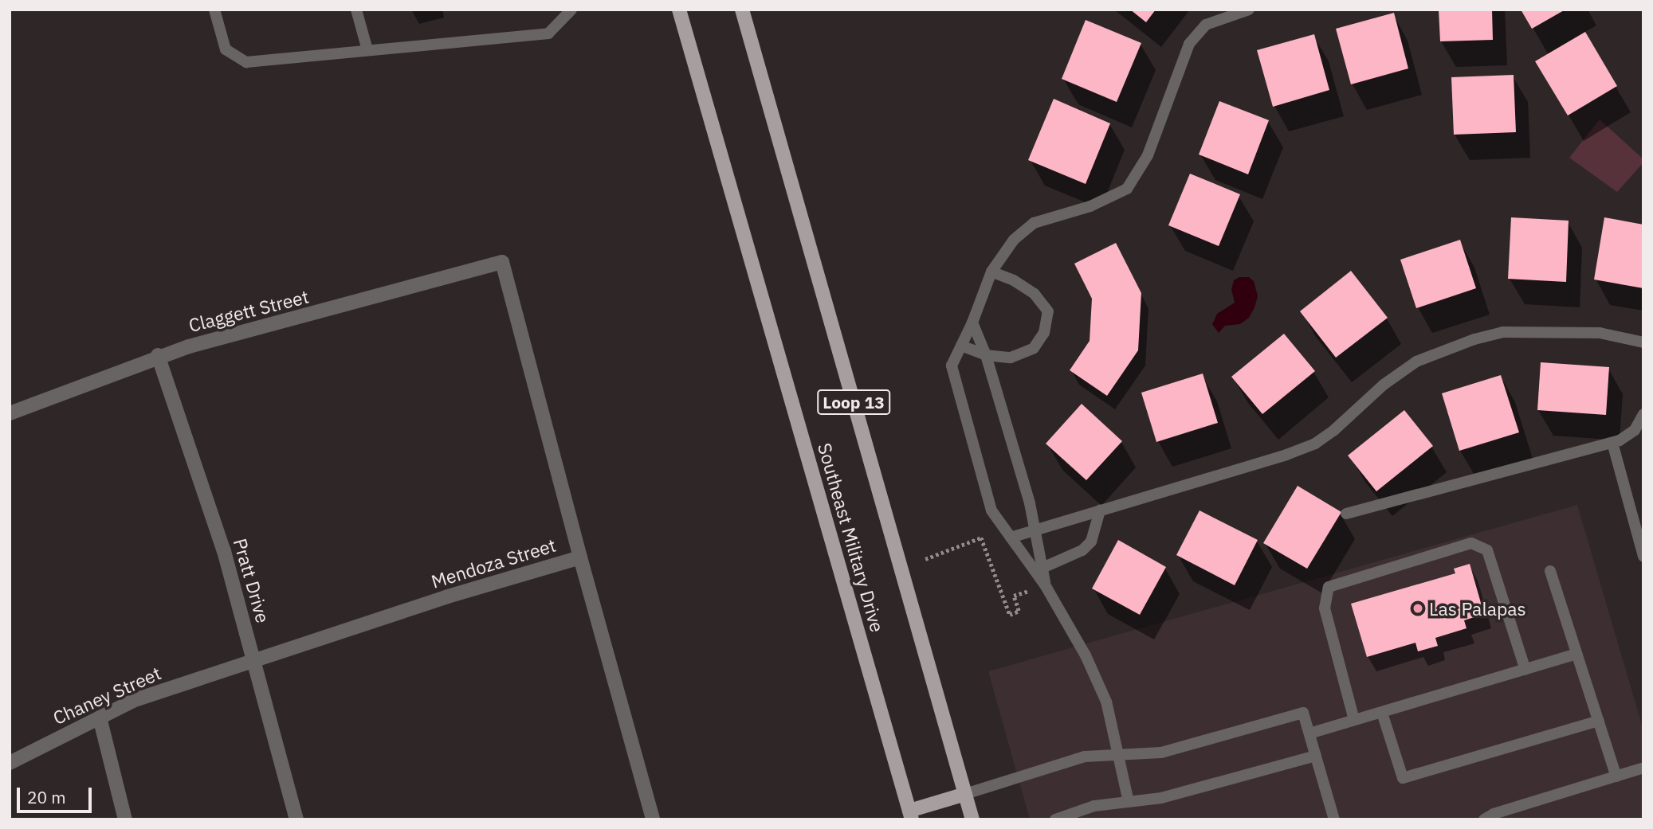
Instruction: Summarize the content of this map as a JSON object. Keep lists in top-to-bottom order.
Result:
{
  "streets": {
    "main road": ["Loop 13", "Southeast Military Drive"],
    "street": [
      "Claggett Street",
      "Mendoza Street",
      "Pratt Drive",
      "Chaney Street"
    ]
  },
  "crossings": [
    ["Claggett Street", "Mendoza Street"],
    ["Claggett Street", "Pratt Drive"],
    ["Mendoza Street", "Pratt Drive"],
    ["Mendoza Street", "Chaney Street"],
    ["Pratt Drive", "Chaney Street"]
  ],
  "places": ["Las Palapas"],
  "scale_bar": "20 m"
}
